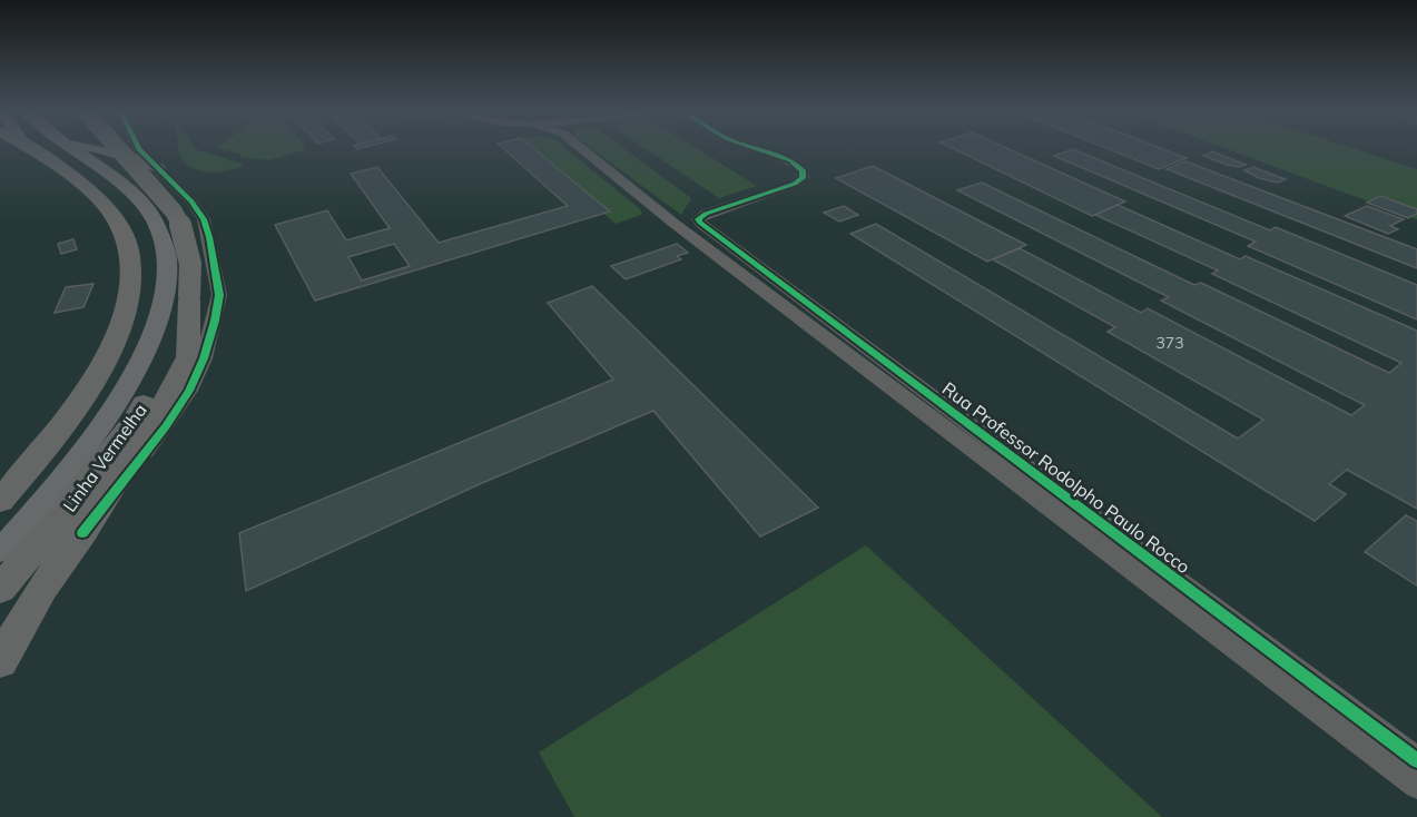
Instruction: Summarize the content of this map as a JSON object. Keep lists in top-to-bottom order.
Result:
{
  "streets": {
    "highway": ["Linha Vermelha"],
    "street": ["Rua Professor Rodolpho Paulo Rocco"]
  },
  "house_numbers": ["373"]
}
